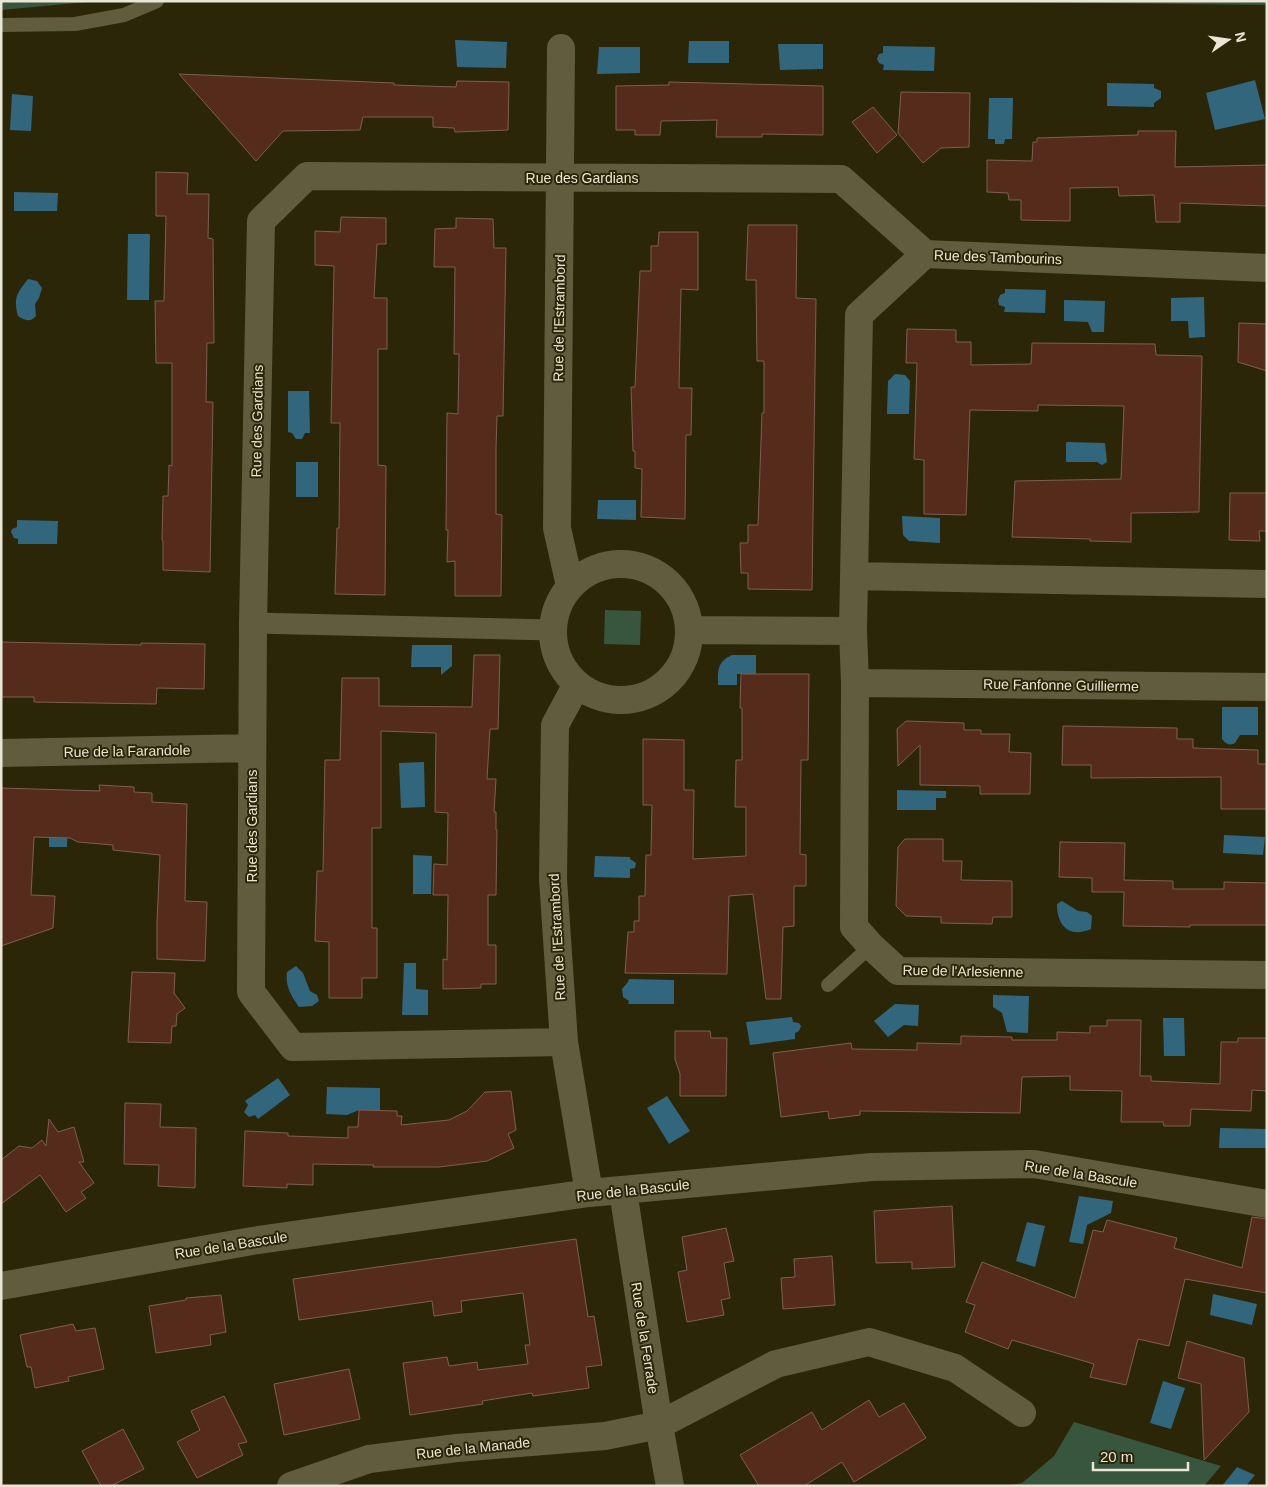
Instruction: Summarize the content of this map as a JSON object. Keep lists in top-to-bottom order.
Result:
{
  "streets": {
    "street": [
      "Rue des Gardians",
      "Rue des Tambourins",
      "Rue de l'Estrambord",
      "Rue Fanfonne Guillierme",
      "Rue de la Farandole",
      "Rue de l'Arlesienne",
      "Rue de la Bascule",
      "Rue de la Ferrade",
      "Rue de la Manade"
    ]
  },
  "crossings": [
    ["Rue des Gardians", "Rue des Tambourins"],
    ["Rue des Gardians", "Rue de l'Estrambord"],
    ["Rue des Gardians", "Rue de la Farandole"],
    ["Rue des Tambourins", "Rue de l'Arlesienne"],
    ["Rue de l'Estrambord", "Rue de la Bascule"],
    ["Rue Fanfonne Guillierme", "Rue de l'Arlesienne"],
    ["Rue de la Bascule", "Rue de la Ferrade"],
    ["Rue de la Ferrade", "Rue de la Manade"]
  ],
  "scale_bar": "20 m",
  "north": "right"
}
